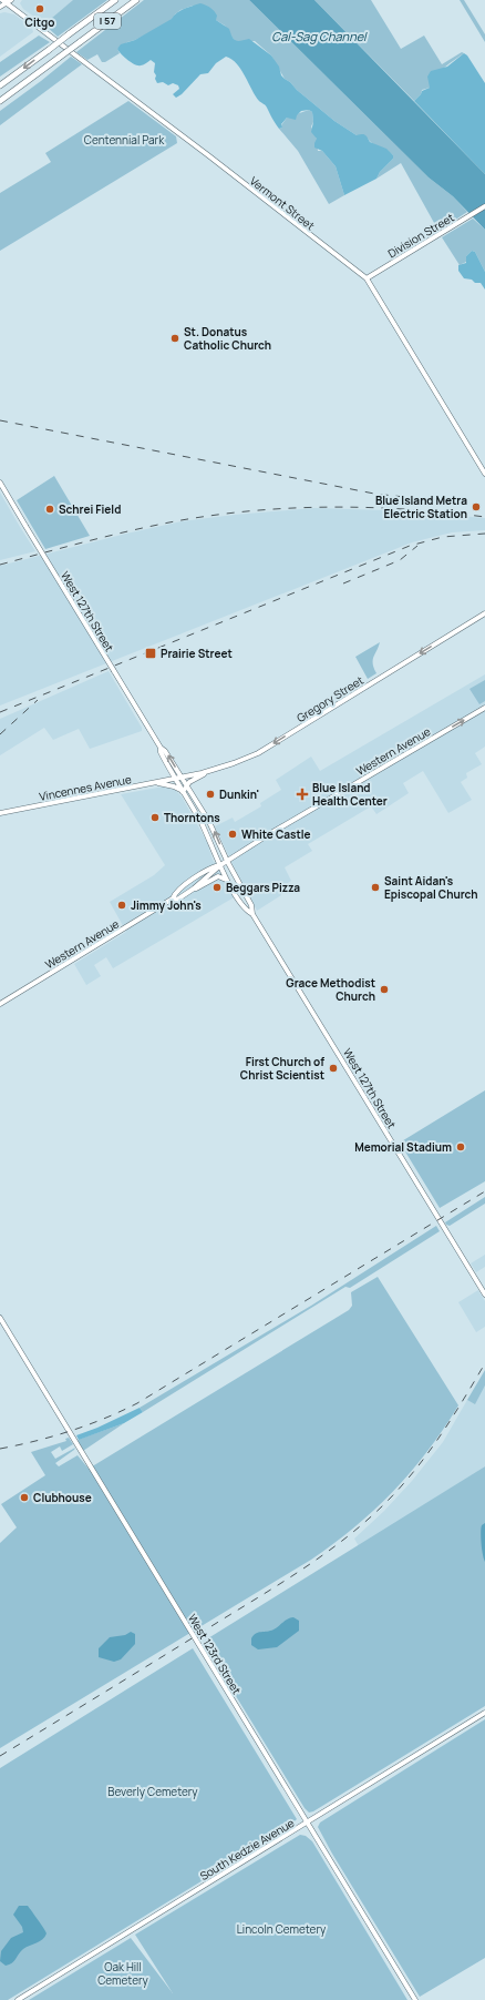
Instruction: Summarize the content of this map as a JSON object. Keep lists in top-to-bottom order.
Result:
{
  "streets": {
    "highway": ["I 57"],
    "main road": [
      "Vermont Street",
      "Division Street",
      "West 127th Street",
      "Gregory Street",
      "Western Avenue",
      "Vincennes Avenue",
      "West 123rd Street",
      "South Kedzie Avenue"
    ]
  },
  "crossings": [
    ["Vermont Street", "Division Street"],
    ["West 127th Street", "Gregory Street"],
    ["West 127th Street", "Western Avenue"],
    ["West 127th Street", "Vincennes Avenue"],
    ["Gregory Street", "Vincennes Avenue"],
    ["West 123rd Street", "South Kedzie Avenue"]
  ],
  "one_way": ["Gregory Street", "Western Avenue"],
  "water": ["Cal-Sag Channel"],
  "parks": [
    "Centennial Park",
    "Beverly Cemetery",
    "Lincoln Cemetery",
    "Oak Hill Cemetery"
  ],
  "places": {
    "other": [
      "Citgo",
      "St. Donatus Catholic Church",
      "Blue Island Metra Electric Station",
      "Schrei Field",
      "Dunkin'",
      "Thorntons",
      "White Castle",
      "Beggars Pizza",
      "Saint Aidan's Episcopal Church",
      "Jimmy John's",
      "Grace Methodist Church",
      "First Church of Christ Scientist",
      "Memorial Stadium",
      "Clubhouse"
    ],
    "transit": ["Prairie Street"],
    "health": ["Blue Island Health Center"]
  }
}
